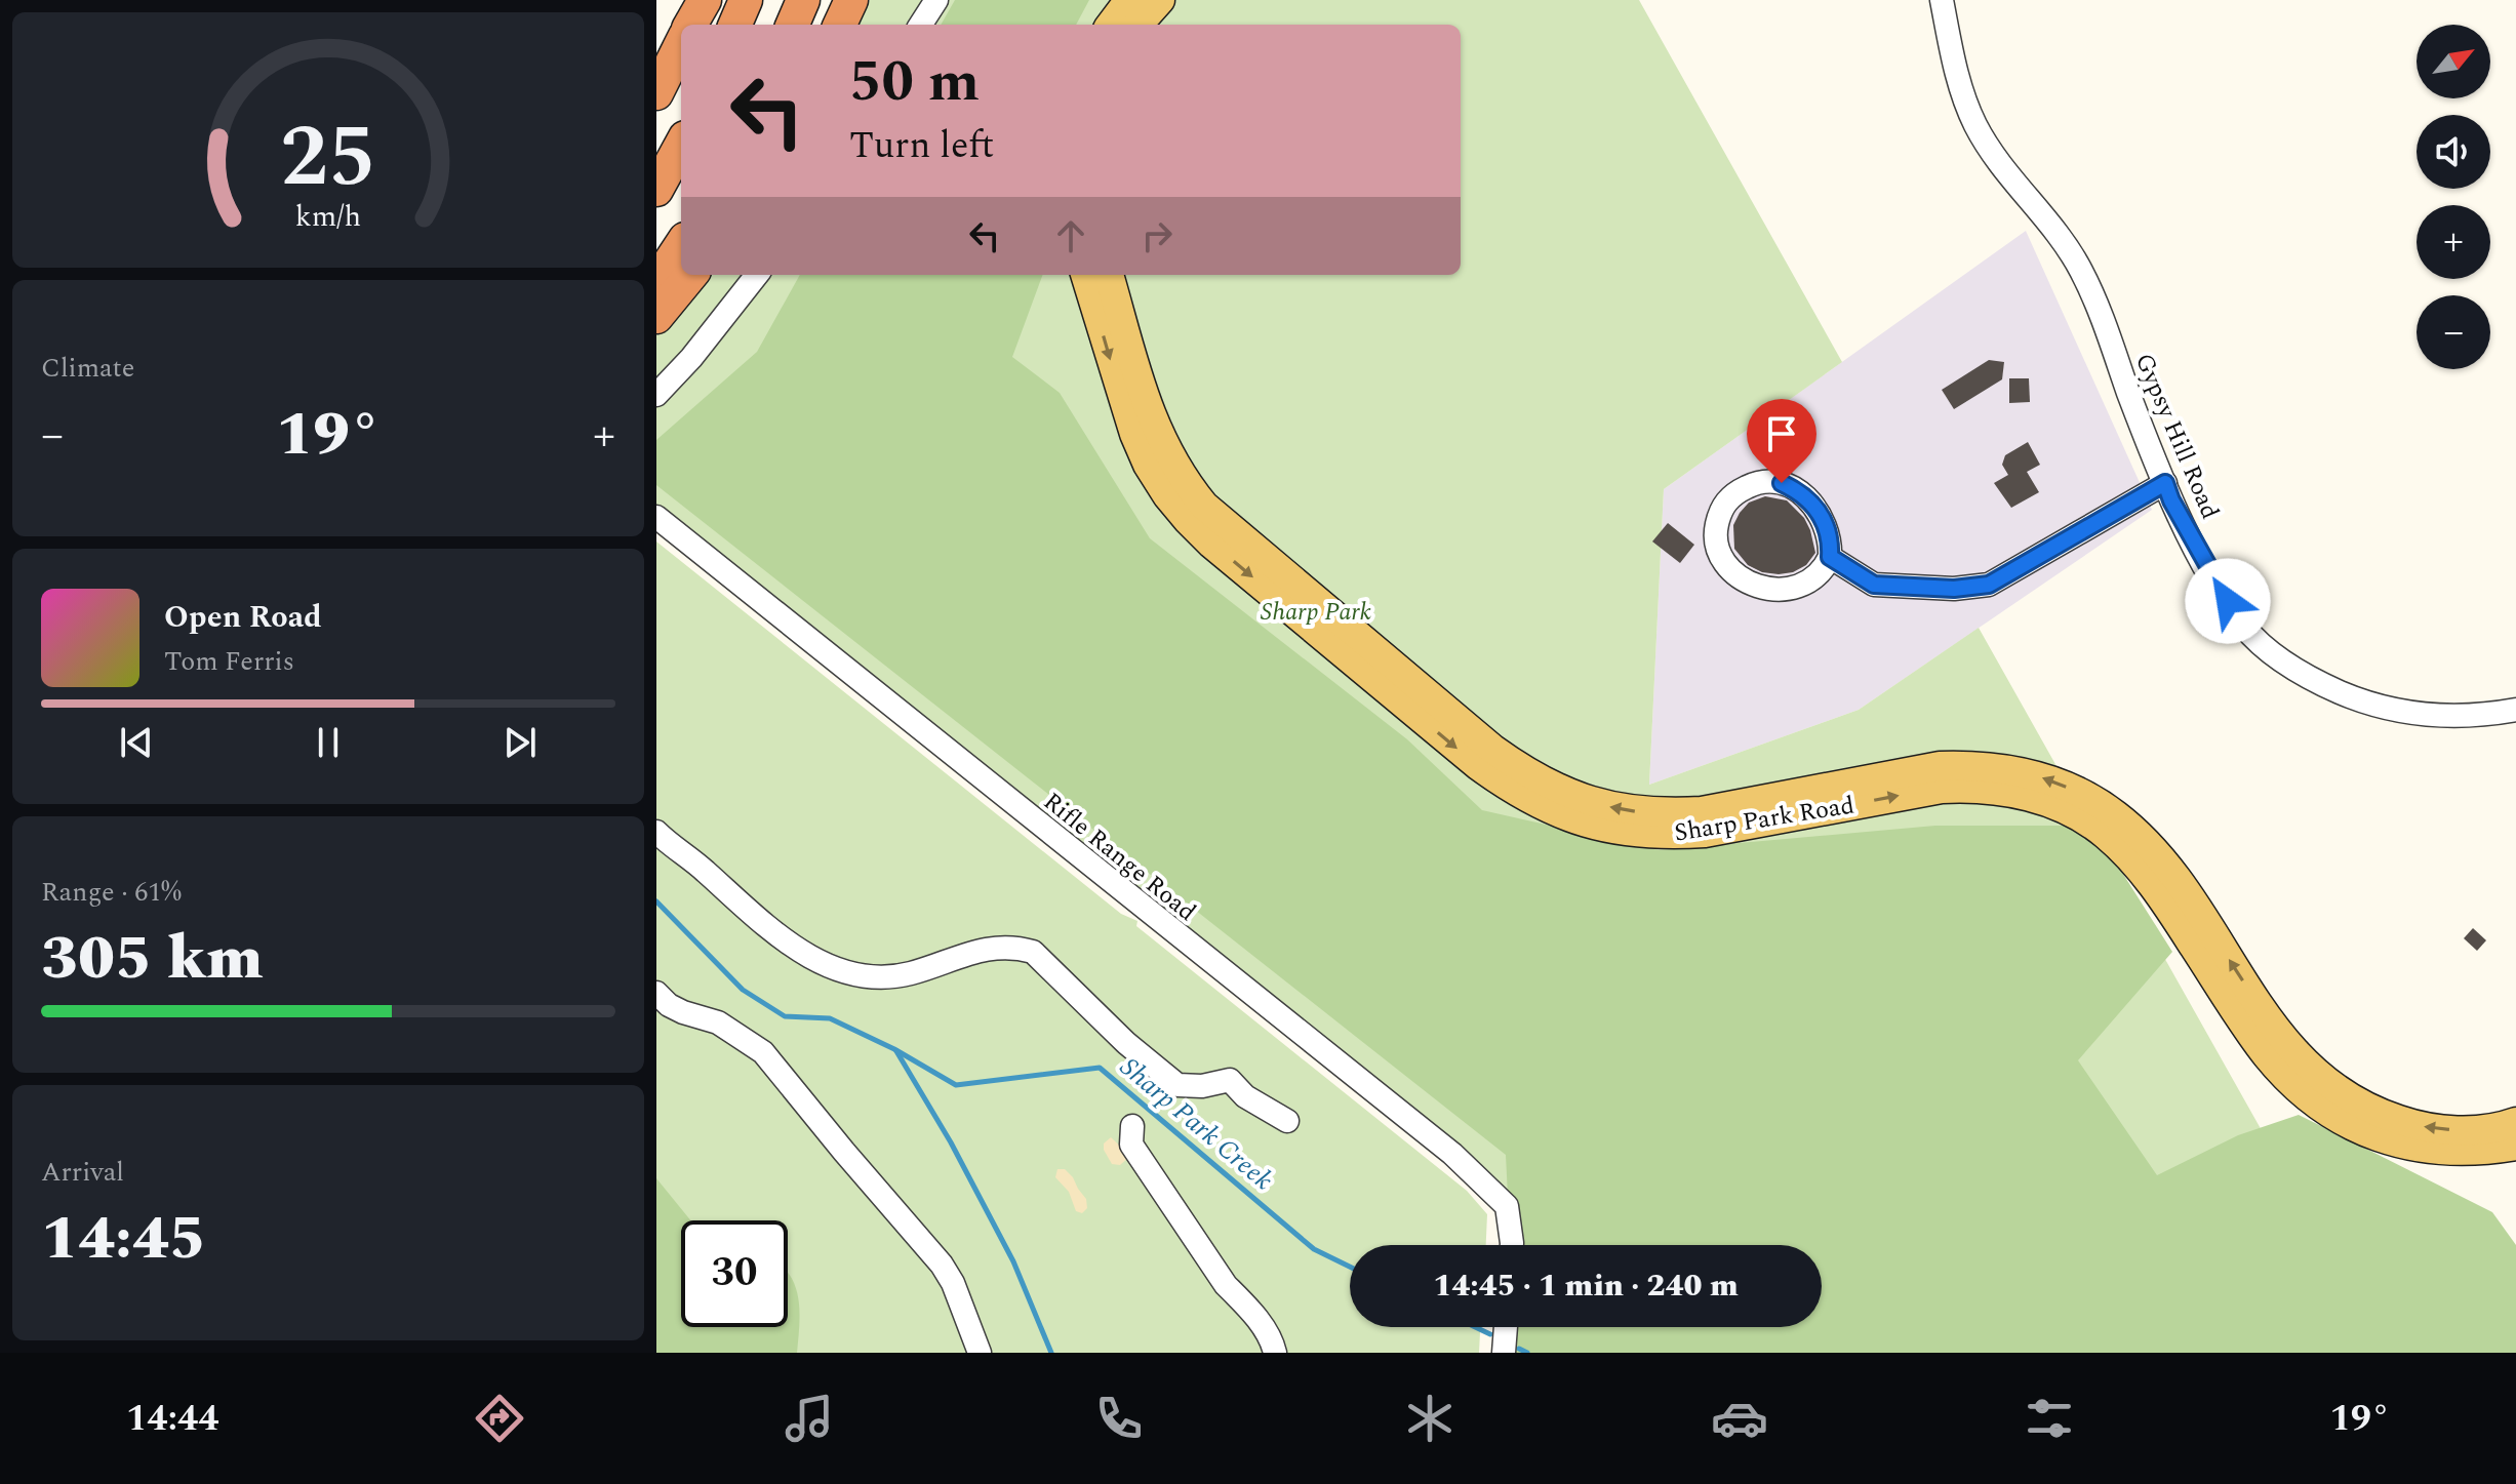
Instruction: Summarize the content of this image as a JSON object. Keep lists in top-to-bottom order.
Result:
{
  "streets": {
    "main road": ["Sharp Park Road"],
    "street": ["Gypsy Hill Road", "Rifle Range Road"]
  },
  "water": ["Sharp Park Creek"],
  "parks": ["Sharp Park"],
  "north": "top right",
  "page": {
    "map_buttons": ["+", "−"],
    "turn": ["50 m", "Turn left"],
    "tile": [
      "Climate",
      ["Range · 61%", "305 km"],
      ["Arrival", "14:45"]
    ],
    "heat": ["−", "19°", "+"],
    "song": ["Open Road", "Tom Ferris"],
    "limit": "30",
    "trip": "14:45 · 1 min · 240 m",
    "tabs": ["14:44", "19°"],
    "gauge": ["25", "km/h"]
  }
}
